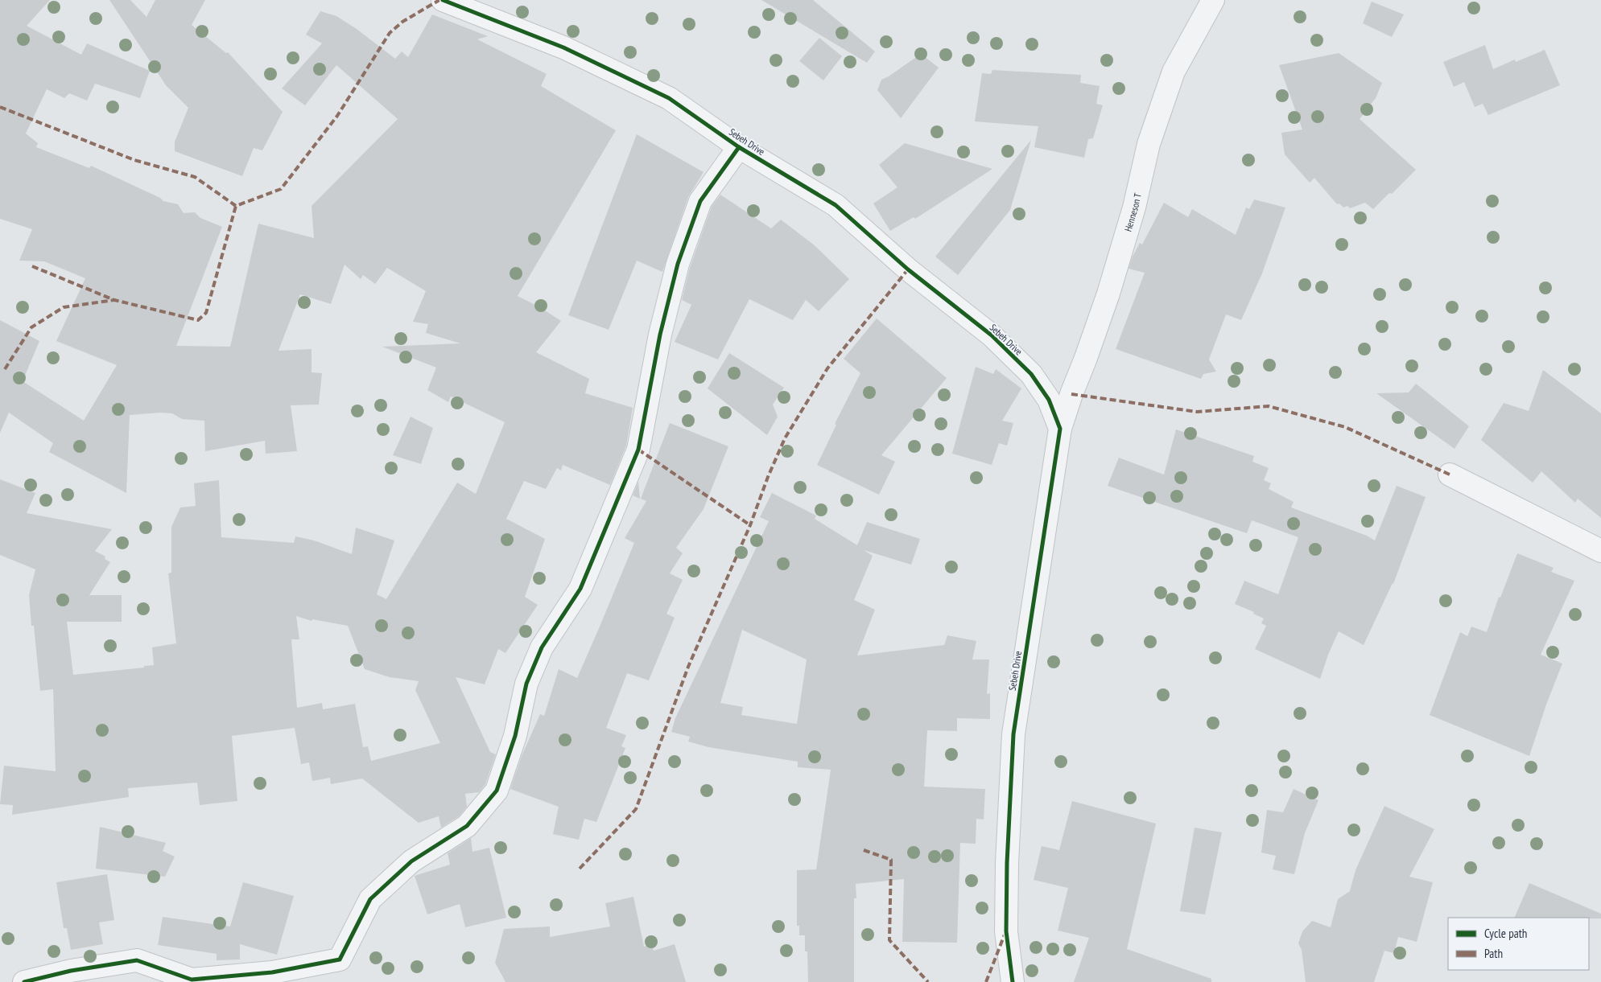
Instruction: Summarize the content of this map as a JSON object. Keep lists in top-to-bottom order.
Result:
{
  "streets": {
    "street": ["Sebeh Drive", "Henneson T"]
  },
  "crossings": [
    ["Sebeh Drive", "Henneson T"]
  ],
  "legend": ["Cycle path", "Path"]
}
